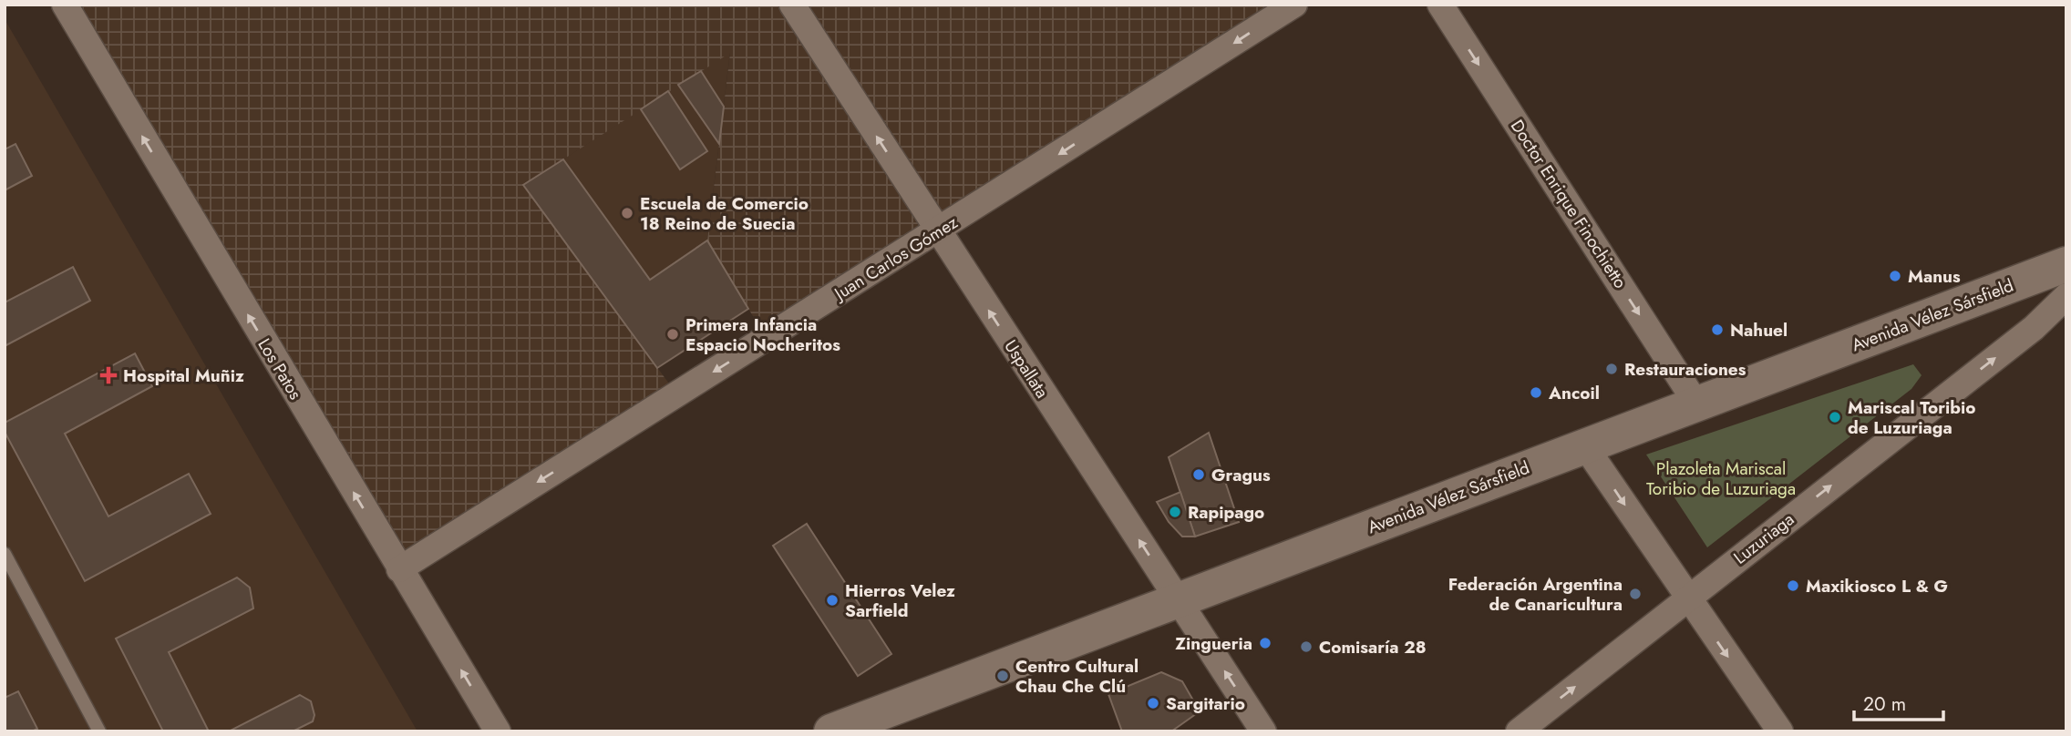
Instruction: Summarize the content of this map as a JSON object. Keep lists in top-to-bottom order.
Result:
{
  "streets": {
    "main road": ["Avenida Vélez Sársfield"],
    "street": [
      "Doctor Enrique Finochietto",
      "Juan Carlos Gómez",
      "Los Patos",
      "Uspallata",
      "Luzuriaga"
    ]
  },
  "crossings": [
    ["Doctor Enrique Finochietto", "Avenida Vélez Sársfield"],
    ["Juan Carlos Gómez", "Los Patos"],
    ["Juan Carlos Gómez", "Uspallata"],
    ["Avenida Vélez Sársfield", "Uspallata"]
  ],
  "one_way": [
    "Doctor Enrique Finochietto",
    "Juan Carlos Gómez",
    "Los Patos",
    "Uspallata",
    "Luzuriaga"
  ],
  "parks": ["Plazoleta Mariscal Toribio de Luzuriaga"],
  "places": {
    "other": [
      "Escuela de Comercio 18 Reino de Suecia",
      "Manus",
      "Nahuel",
      "Primera Infancia Espacio Nocheritos",
      "Restauraciones",
      "Ancoil",
      "Mariscal Toribio de Luzuriaga",
      "Gragus",
      "Rapipago",
      "Maxikiosco L & G",
      "Federación Argentina de Canaricultura",
      "Hierros Velez Sarfield",
      "Zingueria",
      "Comisaría 28",
      "Centro Cultural Chau Che Clú",
      "Sargitario"
    ],
    "health": ["Hospital Muñiz"]
  },
  "scale_bar": "20 m"
}
